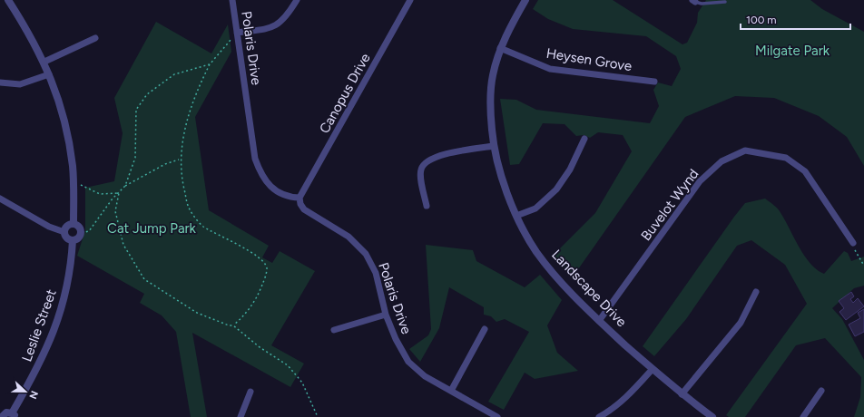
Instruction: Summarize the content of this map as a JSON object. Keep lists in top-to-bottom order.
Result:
{
  "streets": {
    "street": [
      "Polaris Drive",
      "Heysen Grove",
      "Canopus Drive",
      "Buvelot Wynd",
      "Landscape Drive",
      "Leslie Street"
    ]
  },
  "crossings": [
    ["Polaris Drive", "Canopus Drive"],
    ["Heysen Grove", "Landscape Drive"],
    ["Buvelot Wynd", "Landscape Drive"]
  ],
  "parks": ["Milgate Park", "Cat Jump Park"],
  "scale_bar": "100 m",
  "north": "right"
}
